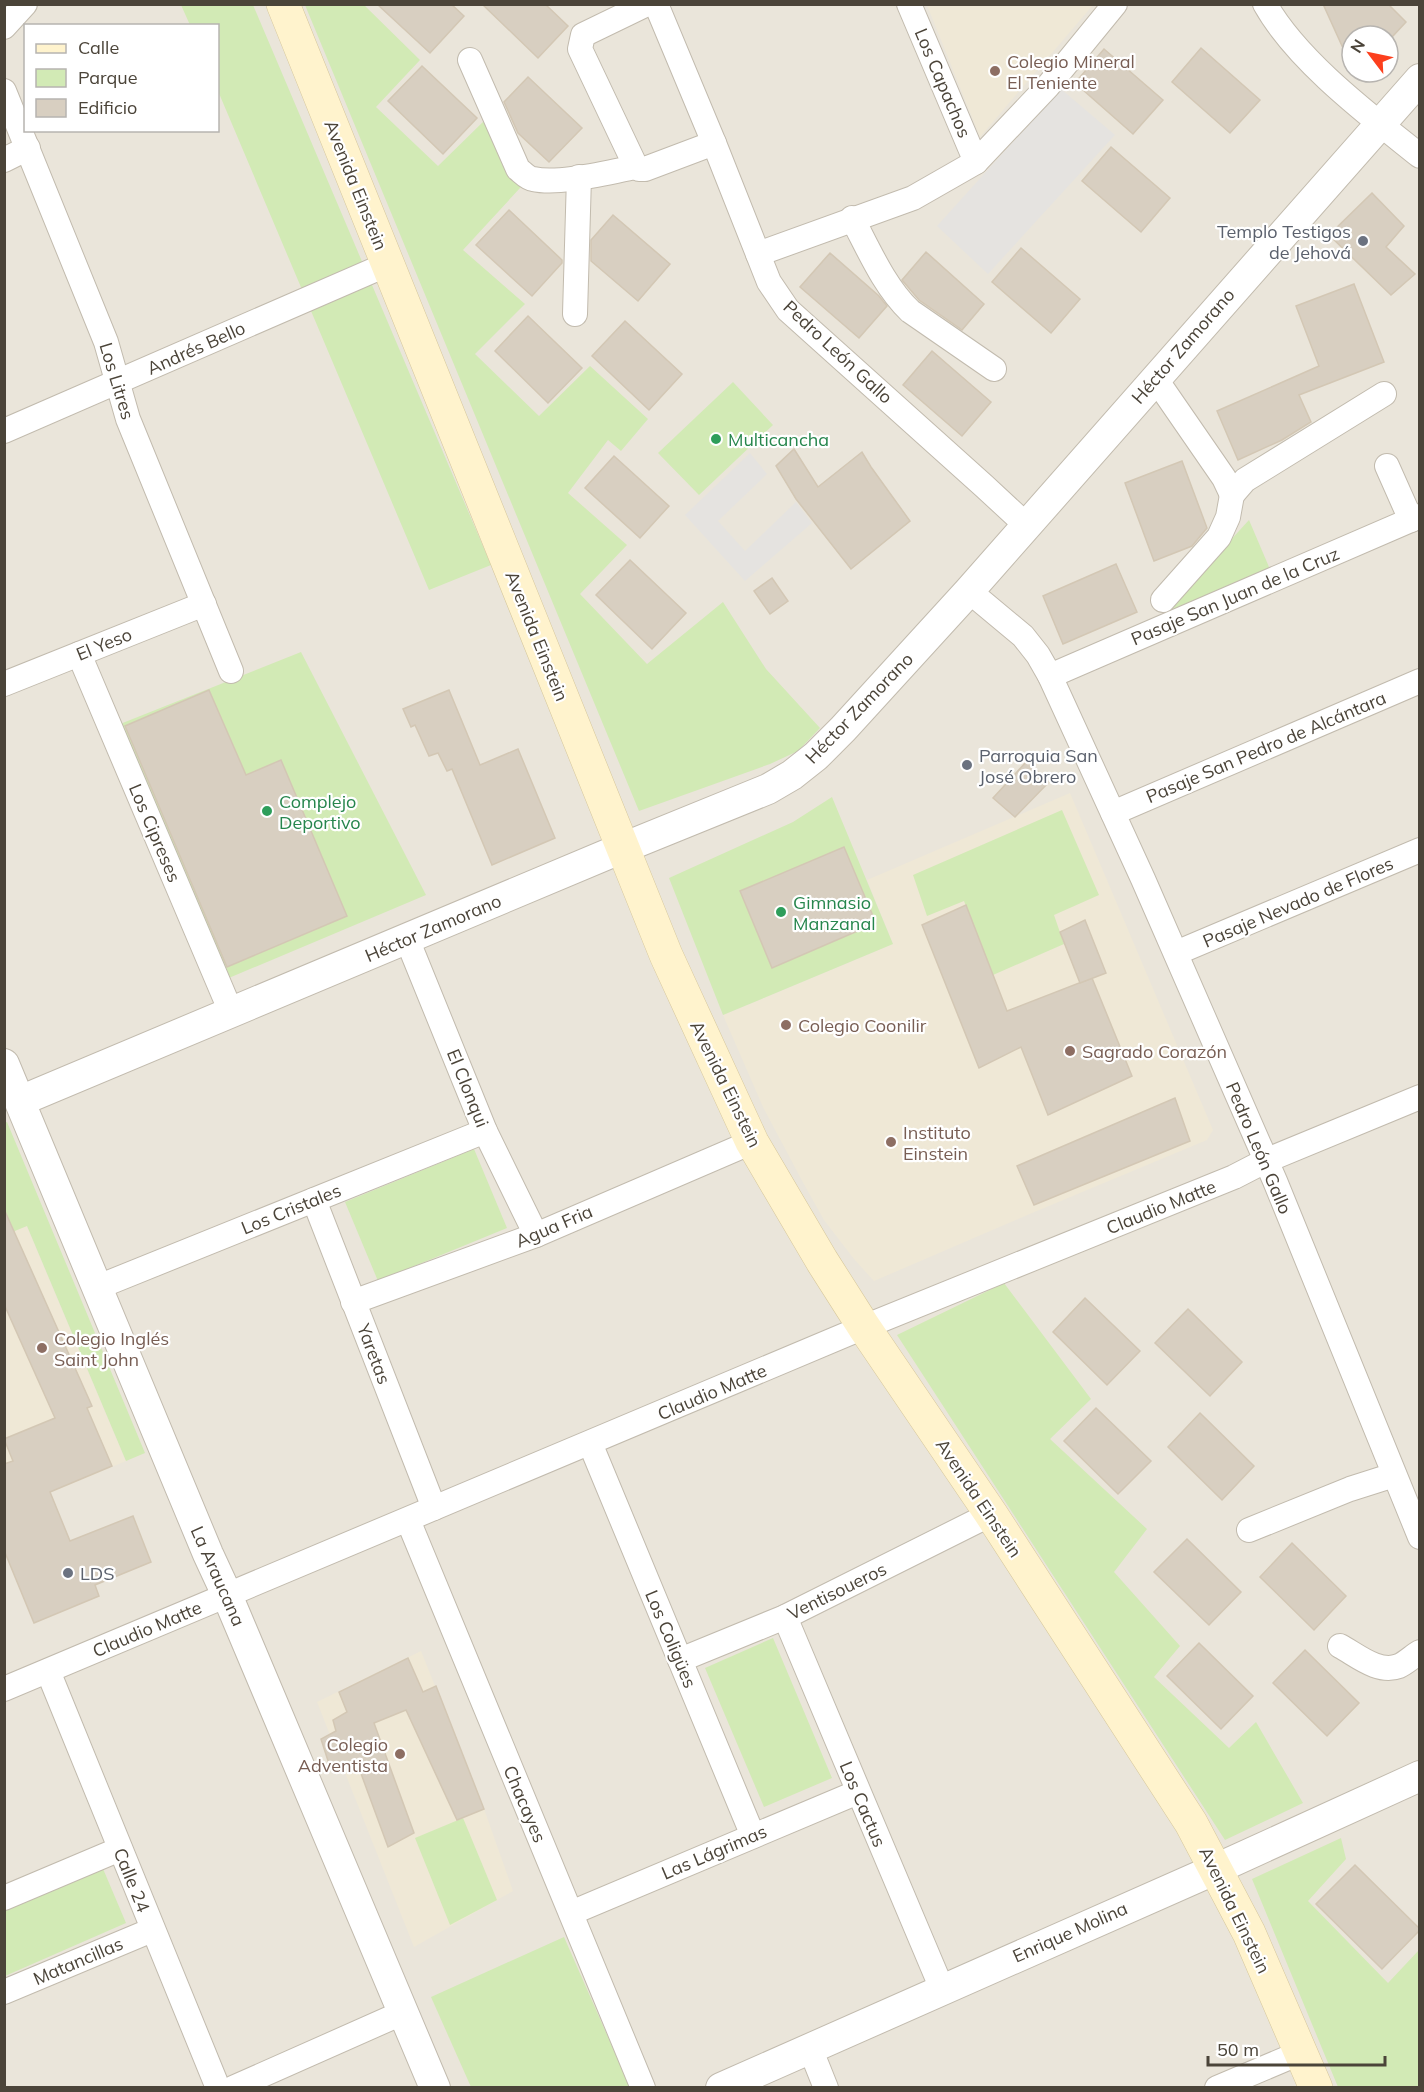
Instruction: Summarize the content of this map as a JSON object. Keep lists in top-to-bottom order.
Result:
{
  "streets": {
    "main road": ["Avenida Einstein"],
    "street": [
      "Los Capachos",
      "Héctor Zamorano",
      "Andrés Bello",
      "Pedro León Gallo",
      "Los Litres",
      "Pasaje San Juan de la Cruz",
      "El Yeso",
      "Pasaje San Pedro de Alcántara",
      "Los Cipreses",
      "Pasaje Nevado de Flores",
      "El Clonqui",
      "Claudio Matte",
      "Los Cristales",
      "Agua Fria",
      "Yaretas",
      "La Araucana",
      "Ventisoueros",
      "Los Coligües",
      "Chacayes",
      "Los Cactus",
      "Las Lágrimas",
      "Calle 24",
      "Enrique Molina",
      "Matancillas"
    ]
  },
  "crossings": [
    ["Avenida Einstein", "Héctor Zamorano"],
    ["Avenida Einstein", "Andrés Bello"],
    ["Avenida Einstein", "Claudio Matte"],
    ["Avenida Einstein", "Agua Fria"],
    ["Avenida Einstein", "Ventisoueros"],
    ["Avenida Einstein", "Enrique Molina"],
    ["Héctor Zamorano", "Pedro León Gallo"],
    ["Héctor Zamorano", "Los Cipreses"],
    ["Héctor Zamorano", "El Clonqui"],
    ["Héctor Zamorano", "La Araucana"],
    ["Andrés Bello", "Los Litres"],
    ["Pedro León Gallo", "Pasaje San Juan de la Cruz"],
    ["Pedro León Gallo", "Pasaje San Pedro de Alcántara"],
    ["Pedro León Gallo", "Pasaje Nevado de Flores"],
    ["Pedro León Gallo", "Claudio Matte"],
    ["Los Litres", "El Yeso"],
    ["El Yeso", "Los Cipreses"],
    ["El Clonqui", "Los Cristales"],
    ["El Clonqui", "Agua Fria"],
    ["Claudio Matte", "Yaretas"],
    ["Claudio Matte", "La Araucana"],
    ["Claudio Matte", "Los Coligües"],
    ["Claudio Matte", "Chacayes"],
    ["Claudio Matte", "Calle 24"],
    ["Los Cristales", "Yaretas"],
    ["Los Cristales", "La Araucana"],
    ["Agua Fria", "Yaretas"],
    ["Ventisoueros", "Los Coligües"],
    ["Ventisoueros", "Los Cactus"],
    ["Los Coligües", "Las Lágrimas"],
    ["Chacayes", "Las Lágrimas"],
    ["Los Cactus", "Las Lágrimas"],
    ["Los Cactus", "Enrique Molina"],
    ["Calle 24", "Matancillas"]
  ],
  "places": [
    "Colegio Mineral El Teniente",
    "Templo Testigos de Jehová",
    "Multicancha",
    "Parroquia San José Obrero",
    "Complejo Deportivo",
    "Gimnasio Manzanal",
    "Colegio Coonilir",
    "Sagrado Corazón",
    "Instituto Einstein",
    "Colegio Inglés Saint John",
    "LDS",
    "Colegio Adventista"
  ],
  "legend": ["Calle", "Parque", "Edificio"],
  "scale_bar": "50 m",
  "north": "top left"
}
